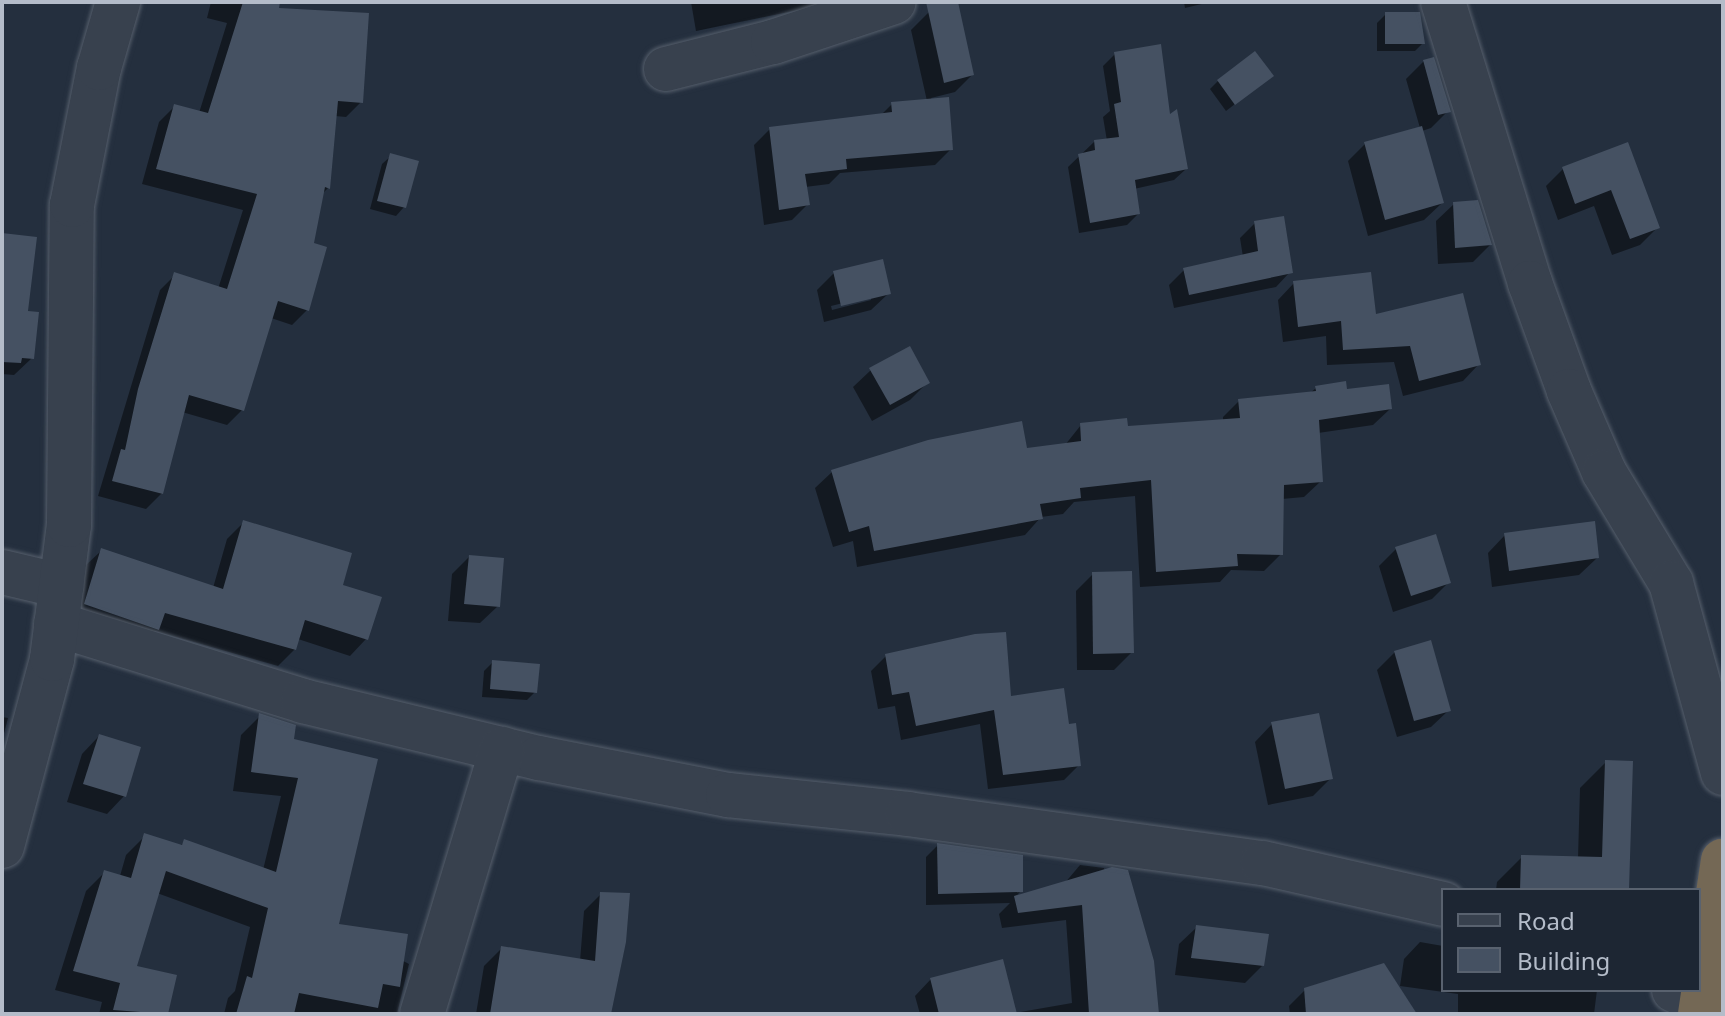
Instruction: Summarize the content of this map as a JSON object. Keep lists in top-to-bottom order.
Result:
{
  "legend": ["Road", "Building"]
}
